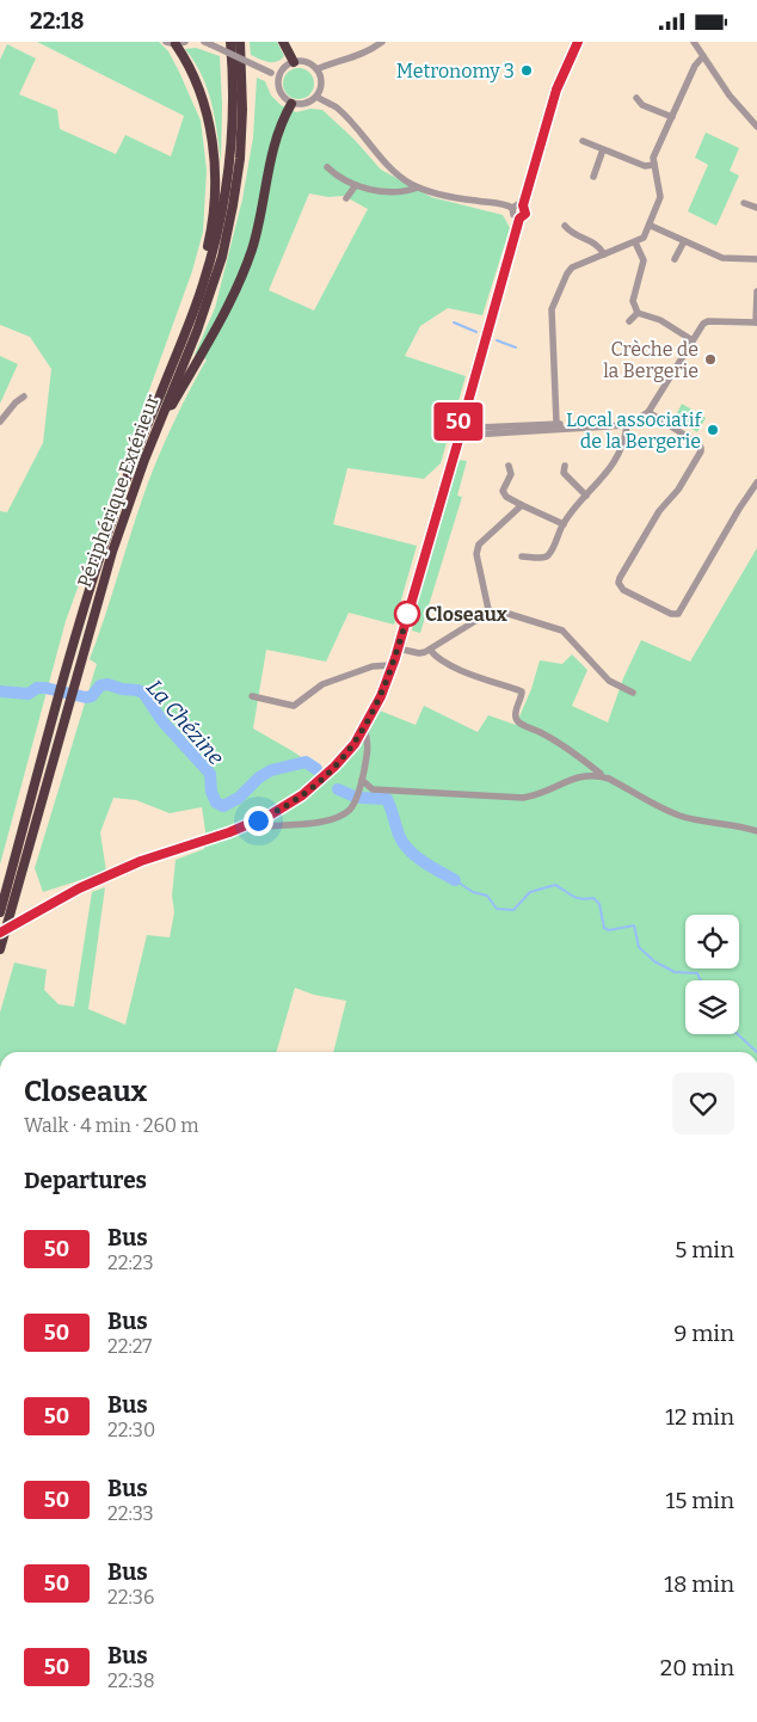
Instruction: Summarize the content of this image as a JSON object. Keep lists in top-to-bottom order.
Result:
{
  "streets": {
    "highway": ["Périphérique Extérieur"]
  },
  "water": ["La Chézine"],
  "places": [
    "Metronomy 3",
    "Crèche de la Bergerie",
    "Local associatif de la Bergerie",
    "Closeaux"
  ],
  "lines": ["bus line 50"],
  "page": {
    "status": "22:18",
    "on_map": "50",
    "heading": [
      ["Closeaux", "Walk · 4 min · 260 m"],
      "Departures"
    ],
    "list": [
      {
        "mark": "50",
        "name": "Bus",
        "note": "22:23",
        "value": "5 min"
      },
      {
        "mark": "50",
        "name": "Bus",
        "note": "22:27",
        "value": "9 min"
      },
      {
        "mark": "50",
        "name": "Bus",
        "note": "22:30",
        "value": "12 min"
      },
      {
        "mark": "50",
        "name": "Bus",
        "note": "22:33",
        "value": "15 min"
      },
      {
        "mark": "50",
        "name": "Bus",
        "note": "22:36",
        "value": "18 min"
      },
      {
        "mark": "50",
        "name": "Bus",
        "note": "22:38",
        "value": "20 min"
      }
    ]
  }
}
